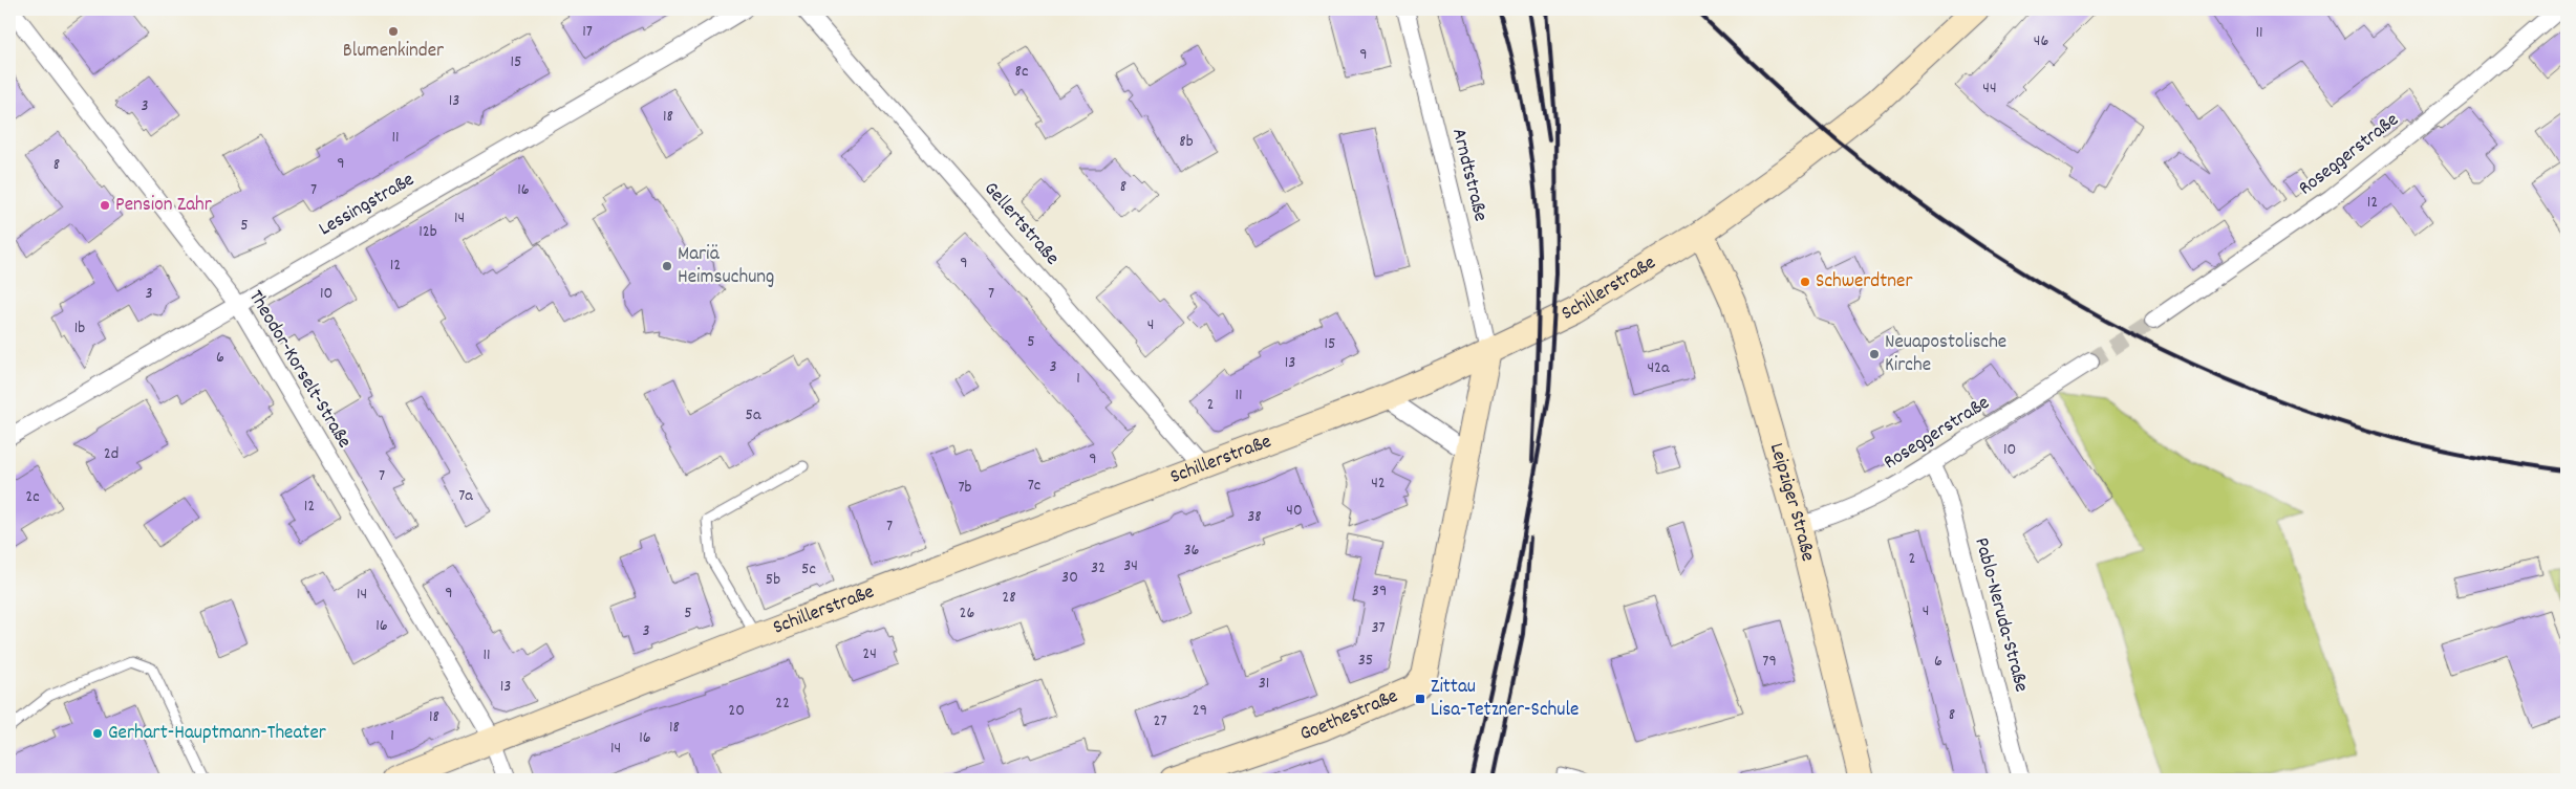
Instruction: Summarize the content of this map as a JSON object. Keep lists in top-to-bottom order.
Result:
{
  "streets": {
    "main road": ["Schillerstraße", "Leipziger Straße", "Goethestraße"],
    "street": [
      "Roseggerstraße",
      "Arndtstraße",
      "Lessingstraße",
      "Gellertstraße",
      "Theodor-Korselt-Straße",
      "Pablo-Neruda-Straße"
    ]
  },
  "crossings": [
    ["Roseggerstraße", "Leipziger Straße"],
    ["Roseggerstraße", "Pablo-Neruda-Straße"],
    ["Arndtstraße", "Schillerstraße"],
    ["Arndtstraße", "Goethestraße"],
    ["Lessingstraße", "Theodor-Korselt-Straße"],
    ["Gellertstraße", "Schillerstraße"],
    ["Schillerstraße", "Theodor-Korselt-Straße"],
    ["Schillerstraße", "Leipziger Straße"],
    ["Schillerstraße", "Goethestraße"]
  ],
  "places": {
    "other": [
      "Blumenkinder",
      "Pension Zahr",
      "Mariä Heimsuchung",
      "Schwerdtner",
      "Neuapostolische Kirche",
      "Gerhart-Hauptmann-Theater"
    ],
    "transit": ["Zittau Lisa-Tetzner-Schule"]
  },
  "house_numbers": [
    "17",
    "11",
    "46",
    "9",
    "15",
    "8c",
    "44",
    "13",
    "3",
    "18",
    "11",
    "8b",
    "9",
    "8",
    "8",
    "7",
    "16",
    "12",
    "14",
    "5",
    "12b",
    "9",
    "12",
    "3",
    "10",
    "7",
    "4",
    "1b",
    "5",
    "15",
    "6",
    "13",
    "3",
    "42a",
    "1",
    "11",
    "2",
    "5a",
    "10",
    "2d",
    "9",
    "7",
    "42",
    "7c",
    "7b",
    "7a",
    "2c",
    "12",
    "40",
    "38",
    "7",
    "36",
    "2",
    "34",
    "32",
    "5c",
    "30",
    "5b",
    "39",
    "9",
    "14",
    "28",
    "4",
    "5",
    "26",
    "16",
    "37",
    "3",
    "24",
    "11",
    "35",
    "79",
    "6",
    "31",
    "13",
    "22",
    "20",
    "29",
    "8",
    "18",
    "27",
    "18",
    "1",
    "16",
    "14"
  ]
}
